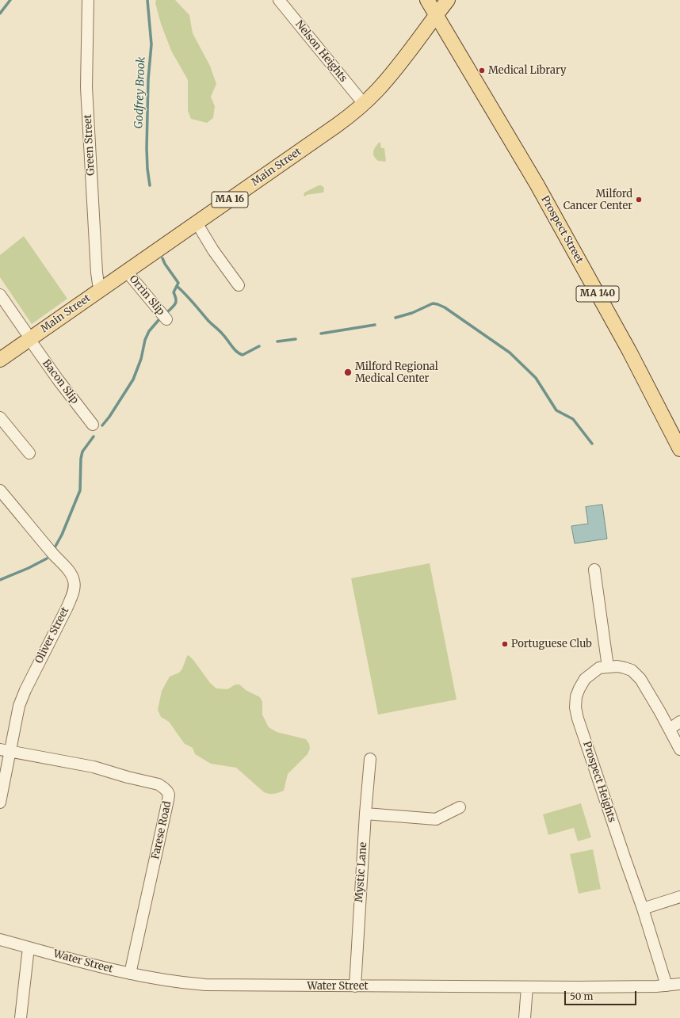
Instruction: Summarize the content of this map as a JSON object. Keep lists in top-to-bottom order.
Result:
{
  "streets": {
    "main road": [
      "Main Street",
      "MA 16",
      "Prospect Street",
      "MA 140"
    ],
    "street": [
      "Nelson Heights",
      "Green Street",
      "Orrin Slip",
      "Bacon Slip",
      "Oliver Street",
      "Prospect Heights",
      "Farese Road",
      "Mystic Lane",
      "Water Street"
    ]
  },
  "crossings": [
    ["Nelson Heights", "Main Street"],
    ["Green Street", "Main Street"],
    ["Main Street", "Prospect Street"],
    ["Main Street", "MA 140"],
    ["Main Street", "Orrin Slip"],
    ["Main Street", "Bacon Slip"],
    ["Prospect Street", "MA 140"],
    ["Oliver Street", "Farese Road"],
    ["Prospect Heights", "Water Street"],
    ["Farese Road", "Water Street"],
    ["Mystic Lane", "Water Street"]
  ],
  "water": ["Godfrey Brook"],
  "places": [
    "Medical Library",
    "Milford Cancer Center",
    "Milford Regional Medical Center",
    "Portuguese Club"
  ],
  "scale_bar": "50 m"
}
